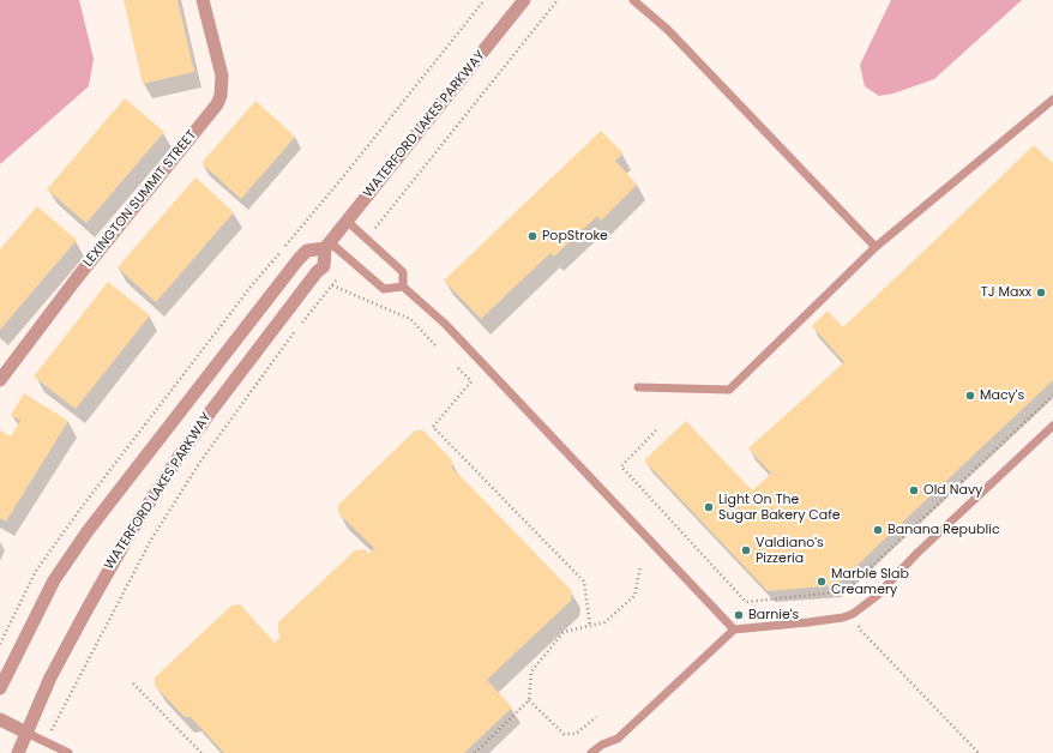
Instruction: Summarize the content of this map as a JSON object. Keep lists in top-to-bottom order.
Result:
{
  "streets": {
    "street": ["WATERFORD LAKES PARKWAY", "LEXINGTON SUMMIT STREET"]
  },
  "places": [
    "PopStroke",
    "TJ Maxx",
    "Macy's",
    "Old Navy",
    "Light On The Sugar Bakery Cafe",
    "Banana Republic",
    "Valdiano's Pizzeria",
    "Marble Slab Creamery",
    "Barnie's"
  ]
}
